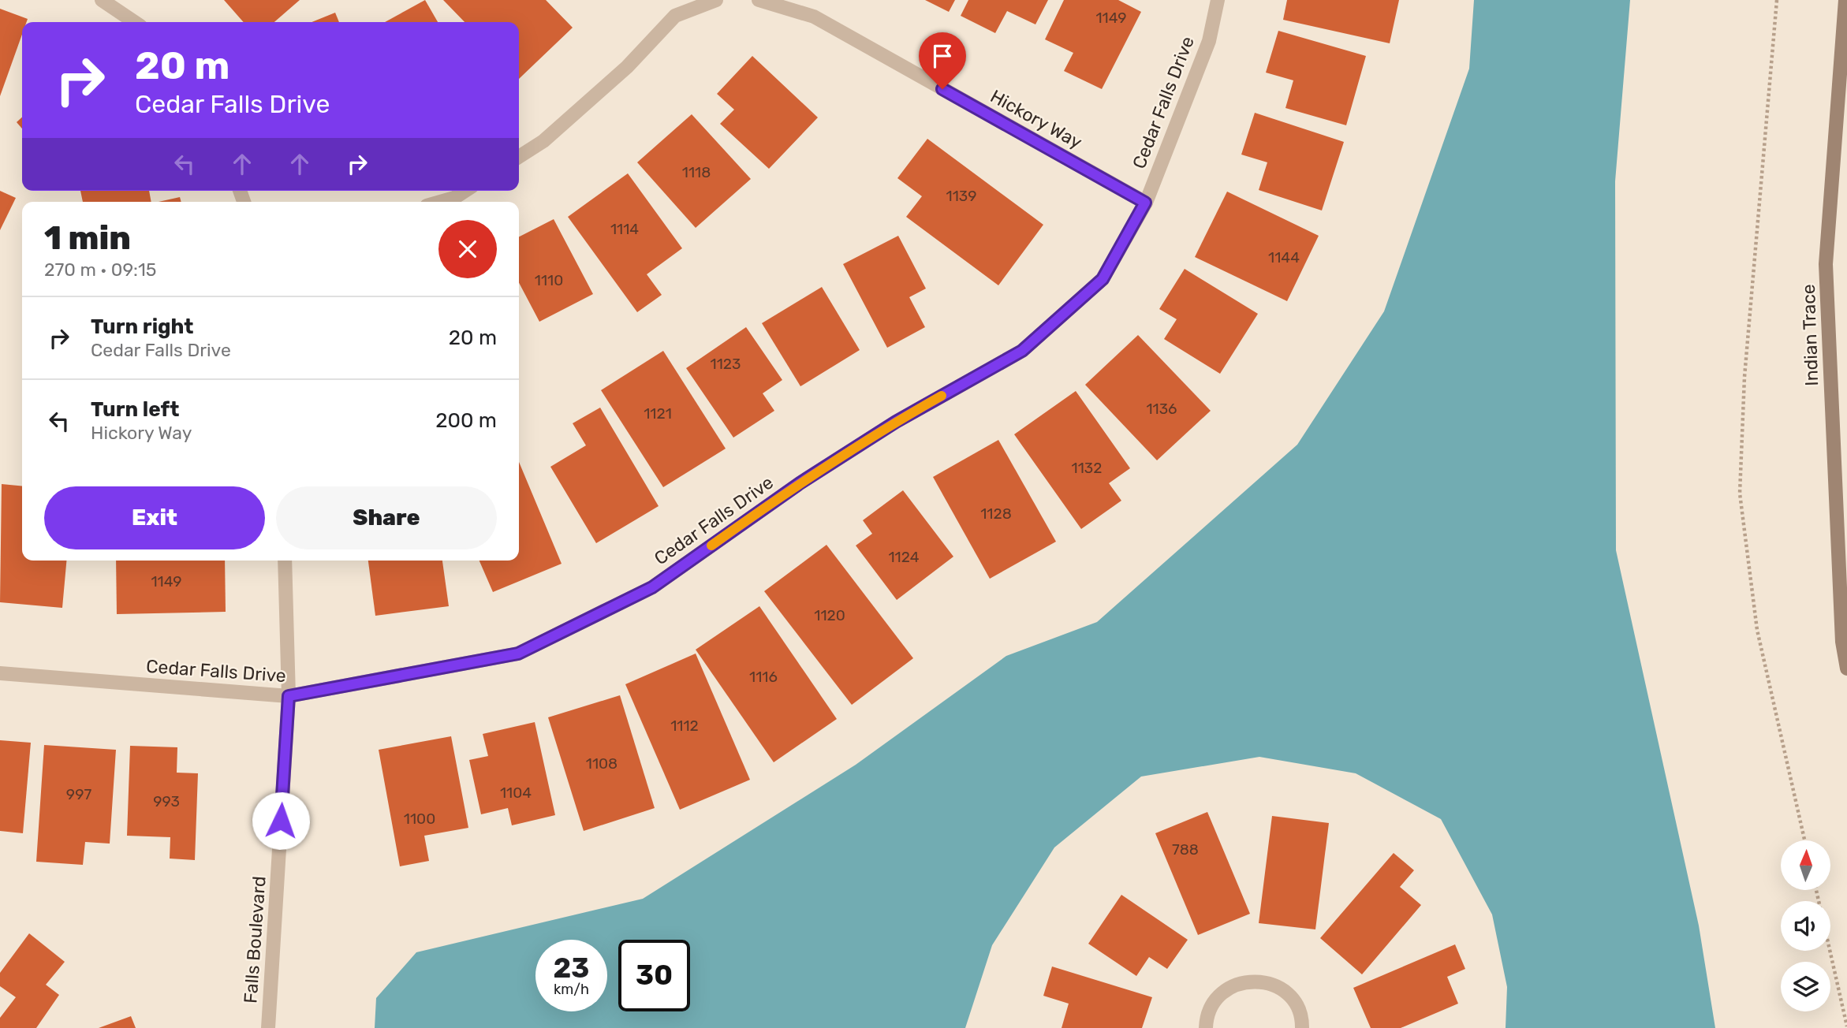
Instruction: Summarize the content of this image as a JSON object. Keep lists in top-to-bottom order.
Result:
{
  "streets": {
    "main road": ["Indian Trace"],
    "street": ["Cedar Falls Drive", "Hickory Way", "Falls Boulevard"]
  },
  "crossings": [
    ["Cedar Falls Drive", "Hickory Way"],
    ["Cedar Falls Drive", "Falls Boulevard"]
  ],
  "house_numbers": [
    "1149",
    "1118",
    "1139",
    "1114",
    "1144",
    "1110",
    "1123",
    "1136",
    "1121",
    "1132",
    "1128",
    "1124",
    "1149",
    "1120",
    "1116",
    "1112",
    "1108",
    "1104",
    "997",
    "993",
    "1100",
    "788"
  ],
  "north": "top",
  "page": {
    "turn": ["20 m", "Cedar Falls Drive"],
    "heading": ["1 min", "270 m · 09:15"],
    "list": [
      {
        "name": "Turn right",
        "note": "Cedar Falls Drive",
        "value": "20 m"
      },
      {
        "name": "Turn left",
        "note": "Hickory Way",
        "value": "200 m"
      }
    ],
    "buttons": ["Exit", "Share"],
    "speed": "23 km/h",
    "limit": "30"
  }
}
